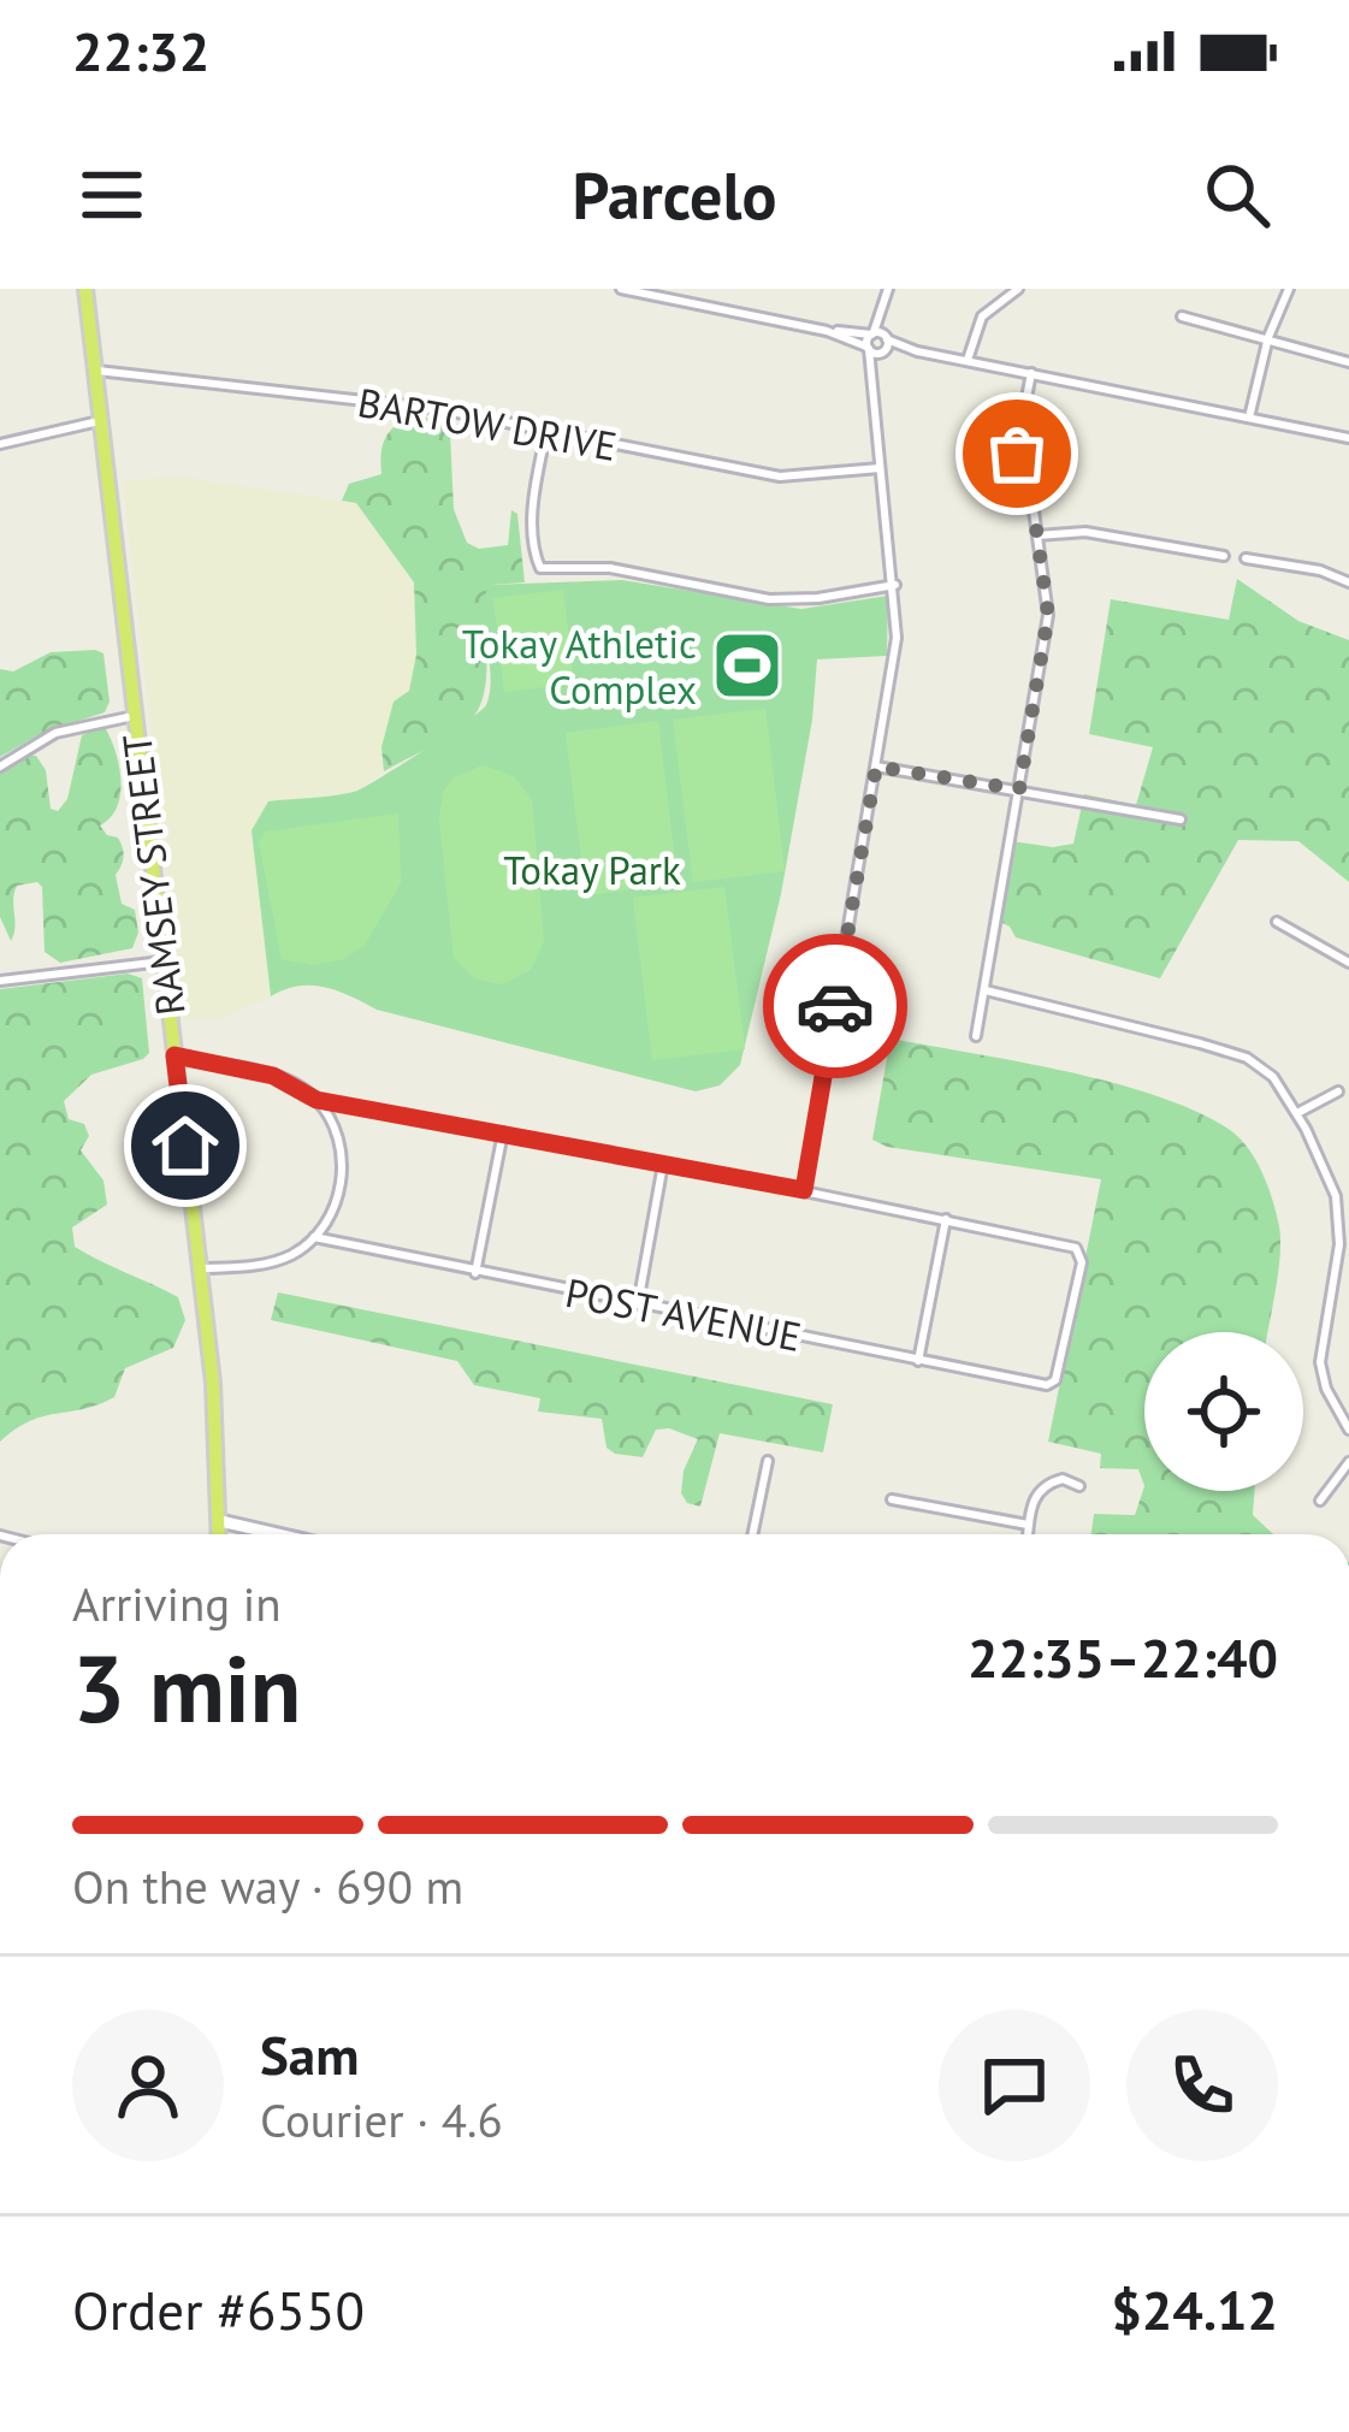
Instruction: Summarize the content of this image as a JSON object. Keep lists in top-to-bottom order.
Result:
{
  "streets": {
    "main road": ["RAMSEY STREET"],
    "street": ["BARTOW DRIVE", "POST AVENUE"]
  },
  "crossings": [
    ["BARTOW DRIVE", "RAMSEY STREET"]
  ],
  "parks": ["Tokay Park"],
  "places": {
    "sports": ["Tokay Athletic Complex"]
  },
  "page": {
    "status": "22:32",
    "header": "Parcelo",
    "heading": ["3 min", "Arriving in", "22:35–22:40"],
    "panel": [
      "Sam",
      "Courier · 4.6",
      "Order #6550",
      "$24.12"
    ],
    "bar": "On the way · 690 m"
  }
}
